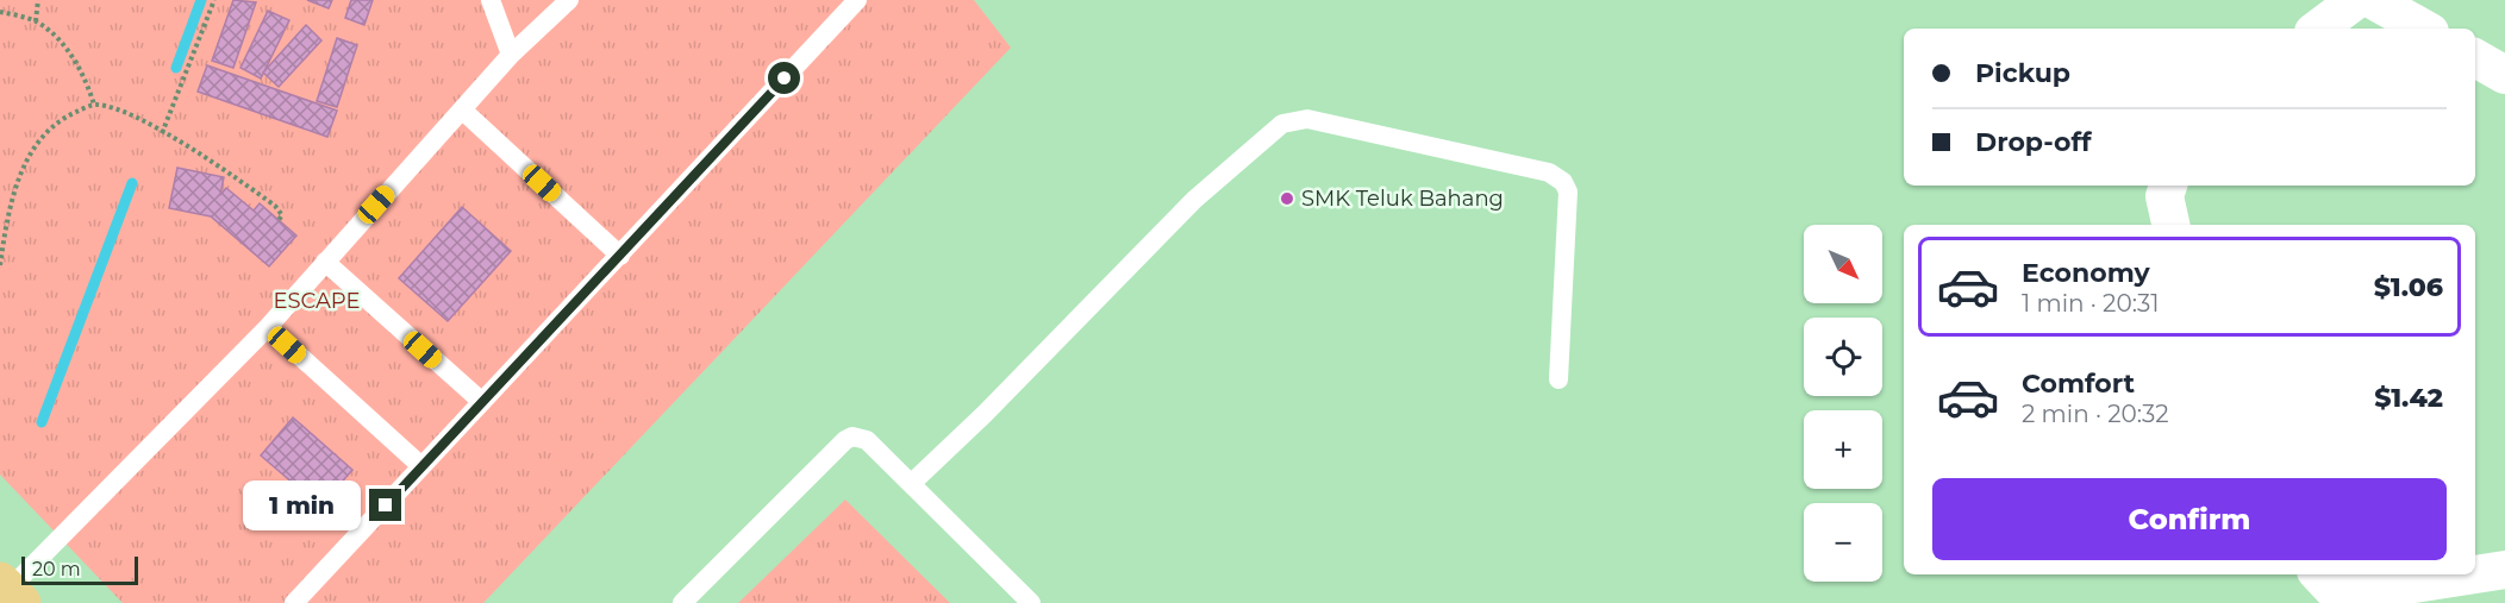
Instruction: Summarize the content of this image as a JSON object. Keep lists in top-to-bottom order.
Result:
{
  "parks": ["ESCAPE"],
  "places": ["SMK Teluk Bahang"],
  "scale_bar": "20 m",
  "north": "bottom right",
  "page": {
    "banner": ["Pickup", "Drop-off"],
    "map_buttons": ["+", "−"],
    "list": [
      {
        "name": "Economy",
        "note": "1 min · 20:31",
        "value": "$1.06"
      },
      {
        "name": "Comfort",
        "note": "2 min · 20:32",
        "value": "$1.42"
      }
    ],
    "buttons": "Confirm",
    "bubble": "1 min",
    "scale": "20 m"
  }
}
